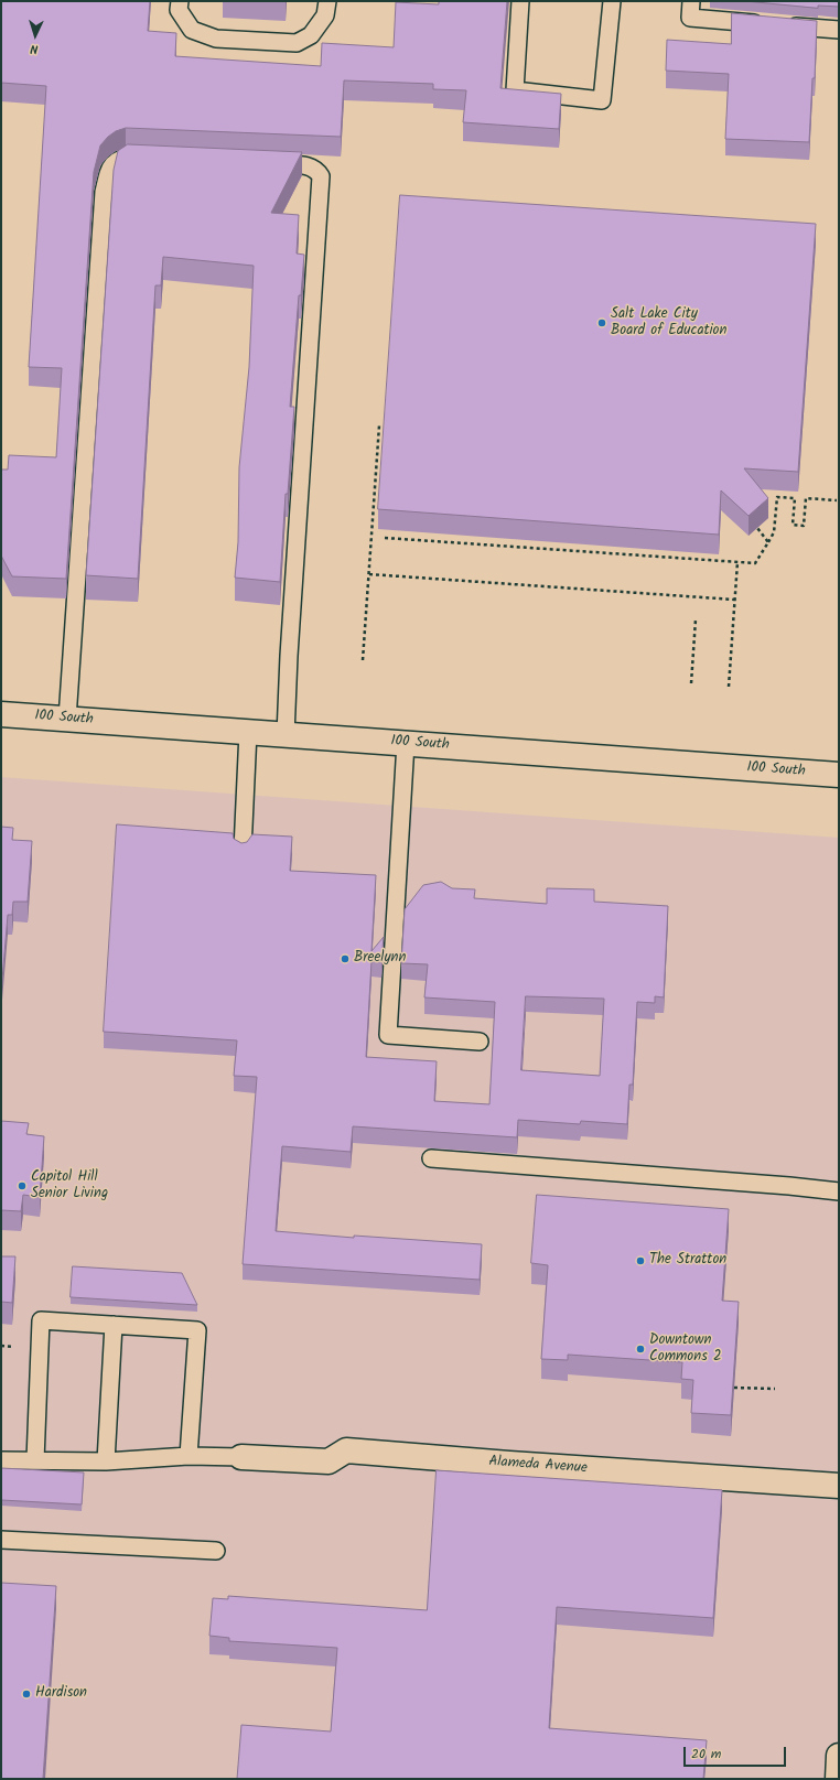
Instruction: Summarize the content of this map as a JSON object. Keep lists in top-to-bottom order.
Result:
{
  "streets": {
    "street": ["100 South", "Alameda Avenue"]
  },
  "places": [
    "Salt Lake City Board of Education",
    "Breelynn",
    "Capitol Hill Senior Living",
    "The Stratton",
    "Downtown Commons 2",
    "Hardison"
  ],
  "scale_bar": "20 m",
  "north": "bottom"
}
